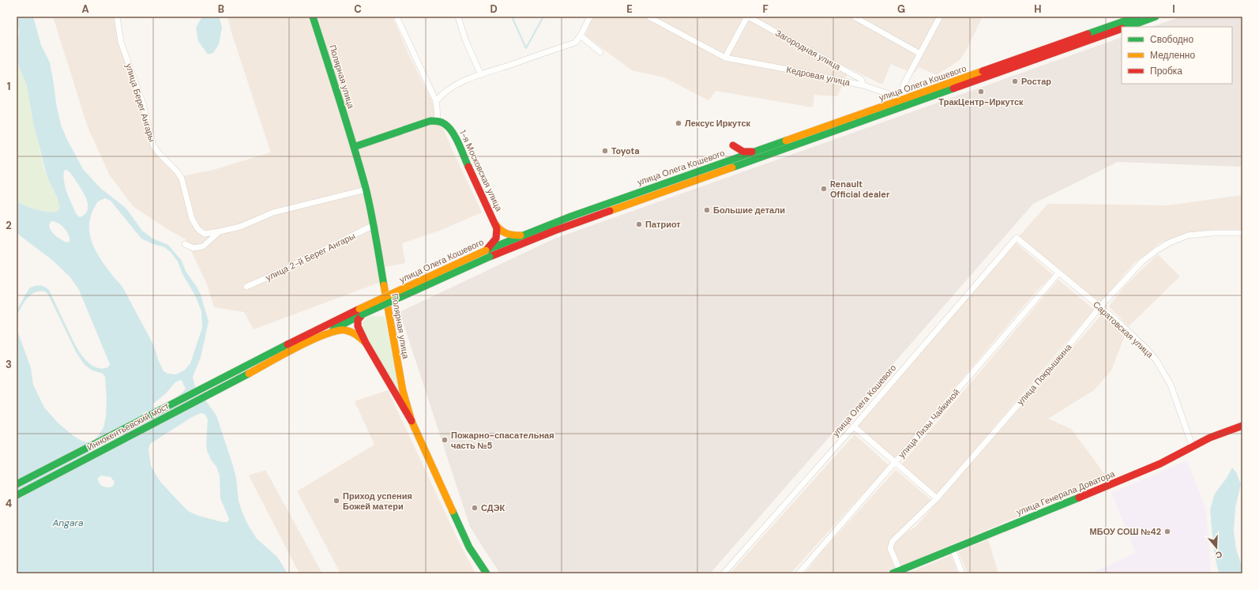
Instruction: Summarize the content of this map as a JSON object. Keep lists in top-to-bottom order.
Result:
{
  "streets": {
    "main road": [
      "Полярная улица",
      "улица Олега Кошевого",
      "1-я Московская улица",
      "Иннокентьевский мост",
      "улица Генерала Доватора"
    ],
    "street": [
      "Загородная улица",
      "Кедровая улица",
      "улица Берег Ангары",
      "улица 2-й Берег Ангары",
      "Саратовская улица",
      "улица Покрышкина",
      "улица Лизы Чайкиной"
    ]
  },
  "crossings": [
    ["Загородная улица", "Кедровая улица"],
    ["Кедровая улица", "улица Олега Кошевого"],
    ["Полярная улица", "улица Берег Ангары"],
    ["Полярная улица", "улица 2-й Берег Ангары"],
    ["улица Олега Кошевого", "1-я Московская улица"],
    ["улица Олега Кошевого", "Саратовская улица"],
    ["улица Олега Кошевого", "Иннокентьевский мост"],
    ["Саратовская улица", "улица Покрышкина"],
    ["Саратовская улица", "улица Лизы Чайкиной"],
    ["Саратовская улица", "улица Генерала Доватора"],
    ["улица Покрышкина", "улица Генерала Доватора"]
  ],
  "water": ["Angara"],
  "places": [
    "Ростар",
    "ТракЦентр-Иркутск",
    "Лексус Иркутск",
    "Toyota",
    "Renault Official dealer",
    "Большие детали",
    "Патриот",
    "Пожарно-спасательная часть №5",
    "Приход успения Божей матери",
    "СДЭК",
    "МБОУ СОШ №42"
  ],
  "legend": ["Свободно", "Медленно", "Пробка"],
  "north": "bottom",
  "grid": {
    "columns": [
      "A",
      "B",
      "C",
      "D",
      "E",
      "F",
      "G",
      "H",
      "I"
    ],
    "rows": [
      "1",
      "2",
      "3",
      "4"
    ]
  }
}
